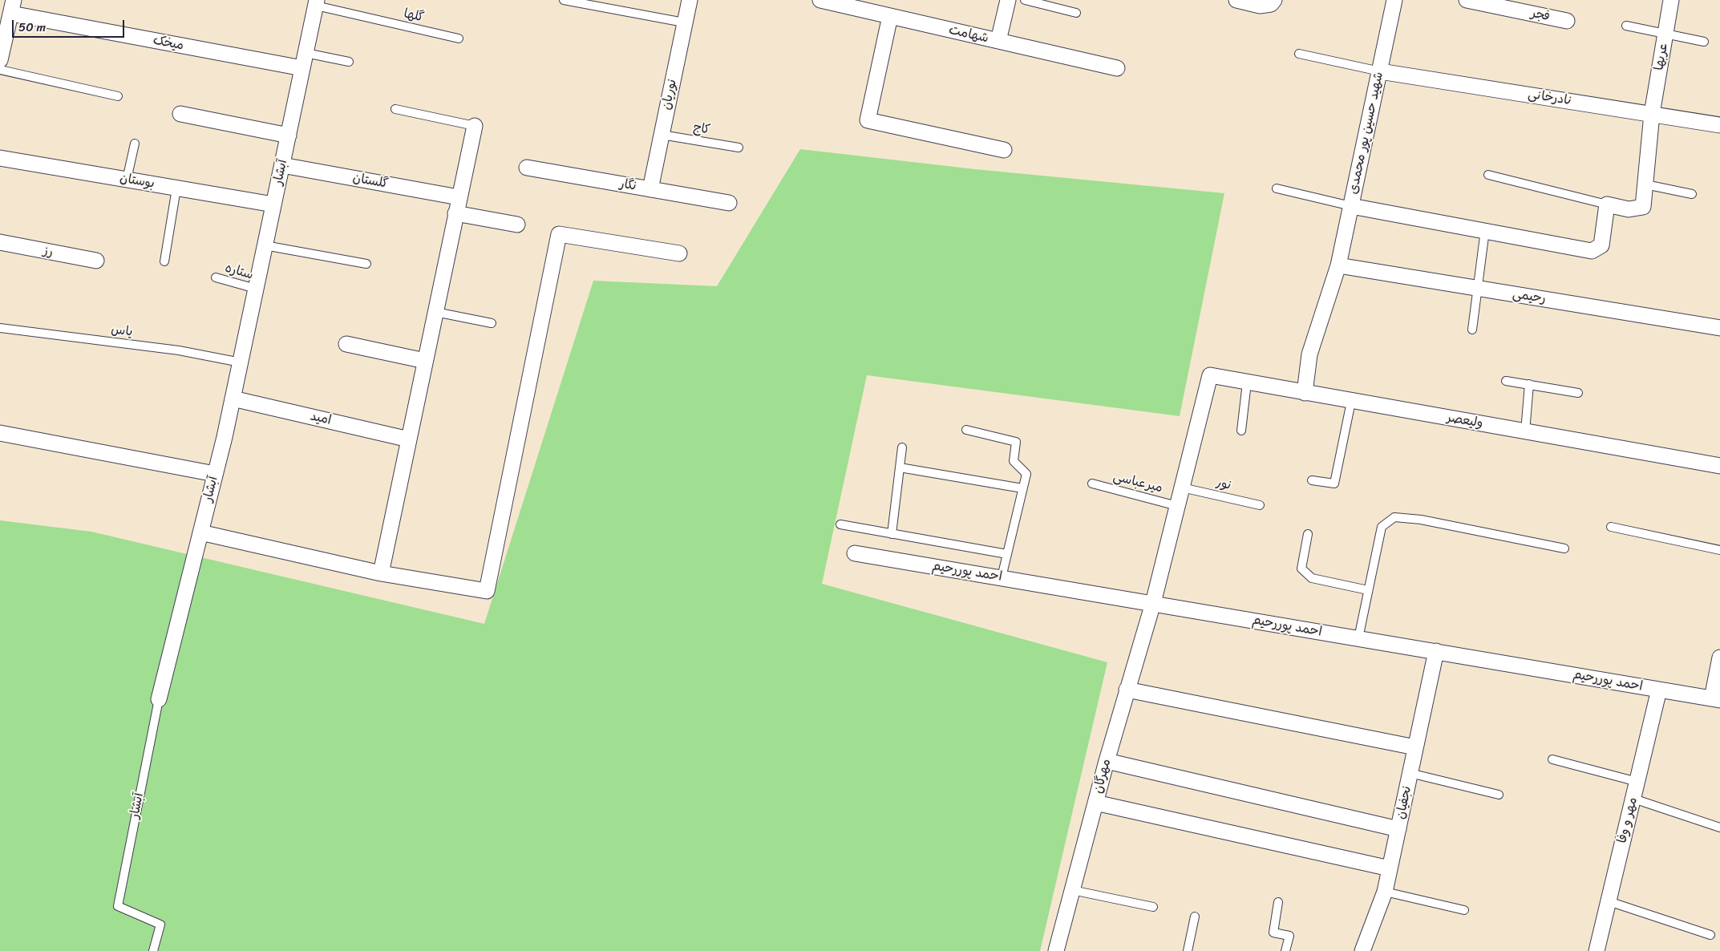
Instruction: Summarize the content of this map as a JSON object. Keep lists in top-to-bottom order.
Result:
{
  "streets": {
    "street": [
      "فجر",
      "شهامت",
      "میخک",
      "عربها",
      "نوریان",
      "نادرخانی",
      "شهید حسین پور محمدی",
      "آبشار",
      "بوستان",
      "گلستان",
      "نگار",
      "رز",
      "رحیمی",
      "امید",
      "ولیعصر",
      "احمد پوررحیم",
      "مهرگان",
      "نجفیان",
      "مهر و وفا"
    ],
    "lane": [
      "گلها",
      "کاج",
      "ستاره",
      "یاس",
      "میرعباسی",
      "نور"
    ]
  },
  "crossings": [
    ["گلها", "آبشار"],
    ["میخک", "آبشار"],
    ["عربها", "نادرخانی"],
    ["نوریان", "کاج"],
    ["نوریان", "نگار"],
    ["نادرخانی", "شهید حسین پور محمدی"],
    ["شهید حسین پور محمدی", "رحیمی"],
    ["شهید حسین پور محمدی", "ولیعصر"],
    ["آبشار", "بوستان"],
    ["آبشار", "گلستان"],
    ["آبشار", "ستاره"],
    ["آبشار", "یاس"],
    ["آبشار", "امید"],
    ["ولیعصر", "مهرگان"],
    ["میرعباسی", "مهرگان"],
    ["نور", "مهرگان"],
    ["احمد پوررحیم", "مهرگان"],
    ["احمد پوررحیم", "نجفیان"],
    ["احمد پوررحیم", "مهر و وفا"]
  ],
  "scale_bar": "50 m"
}
